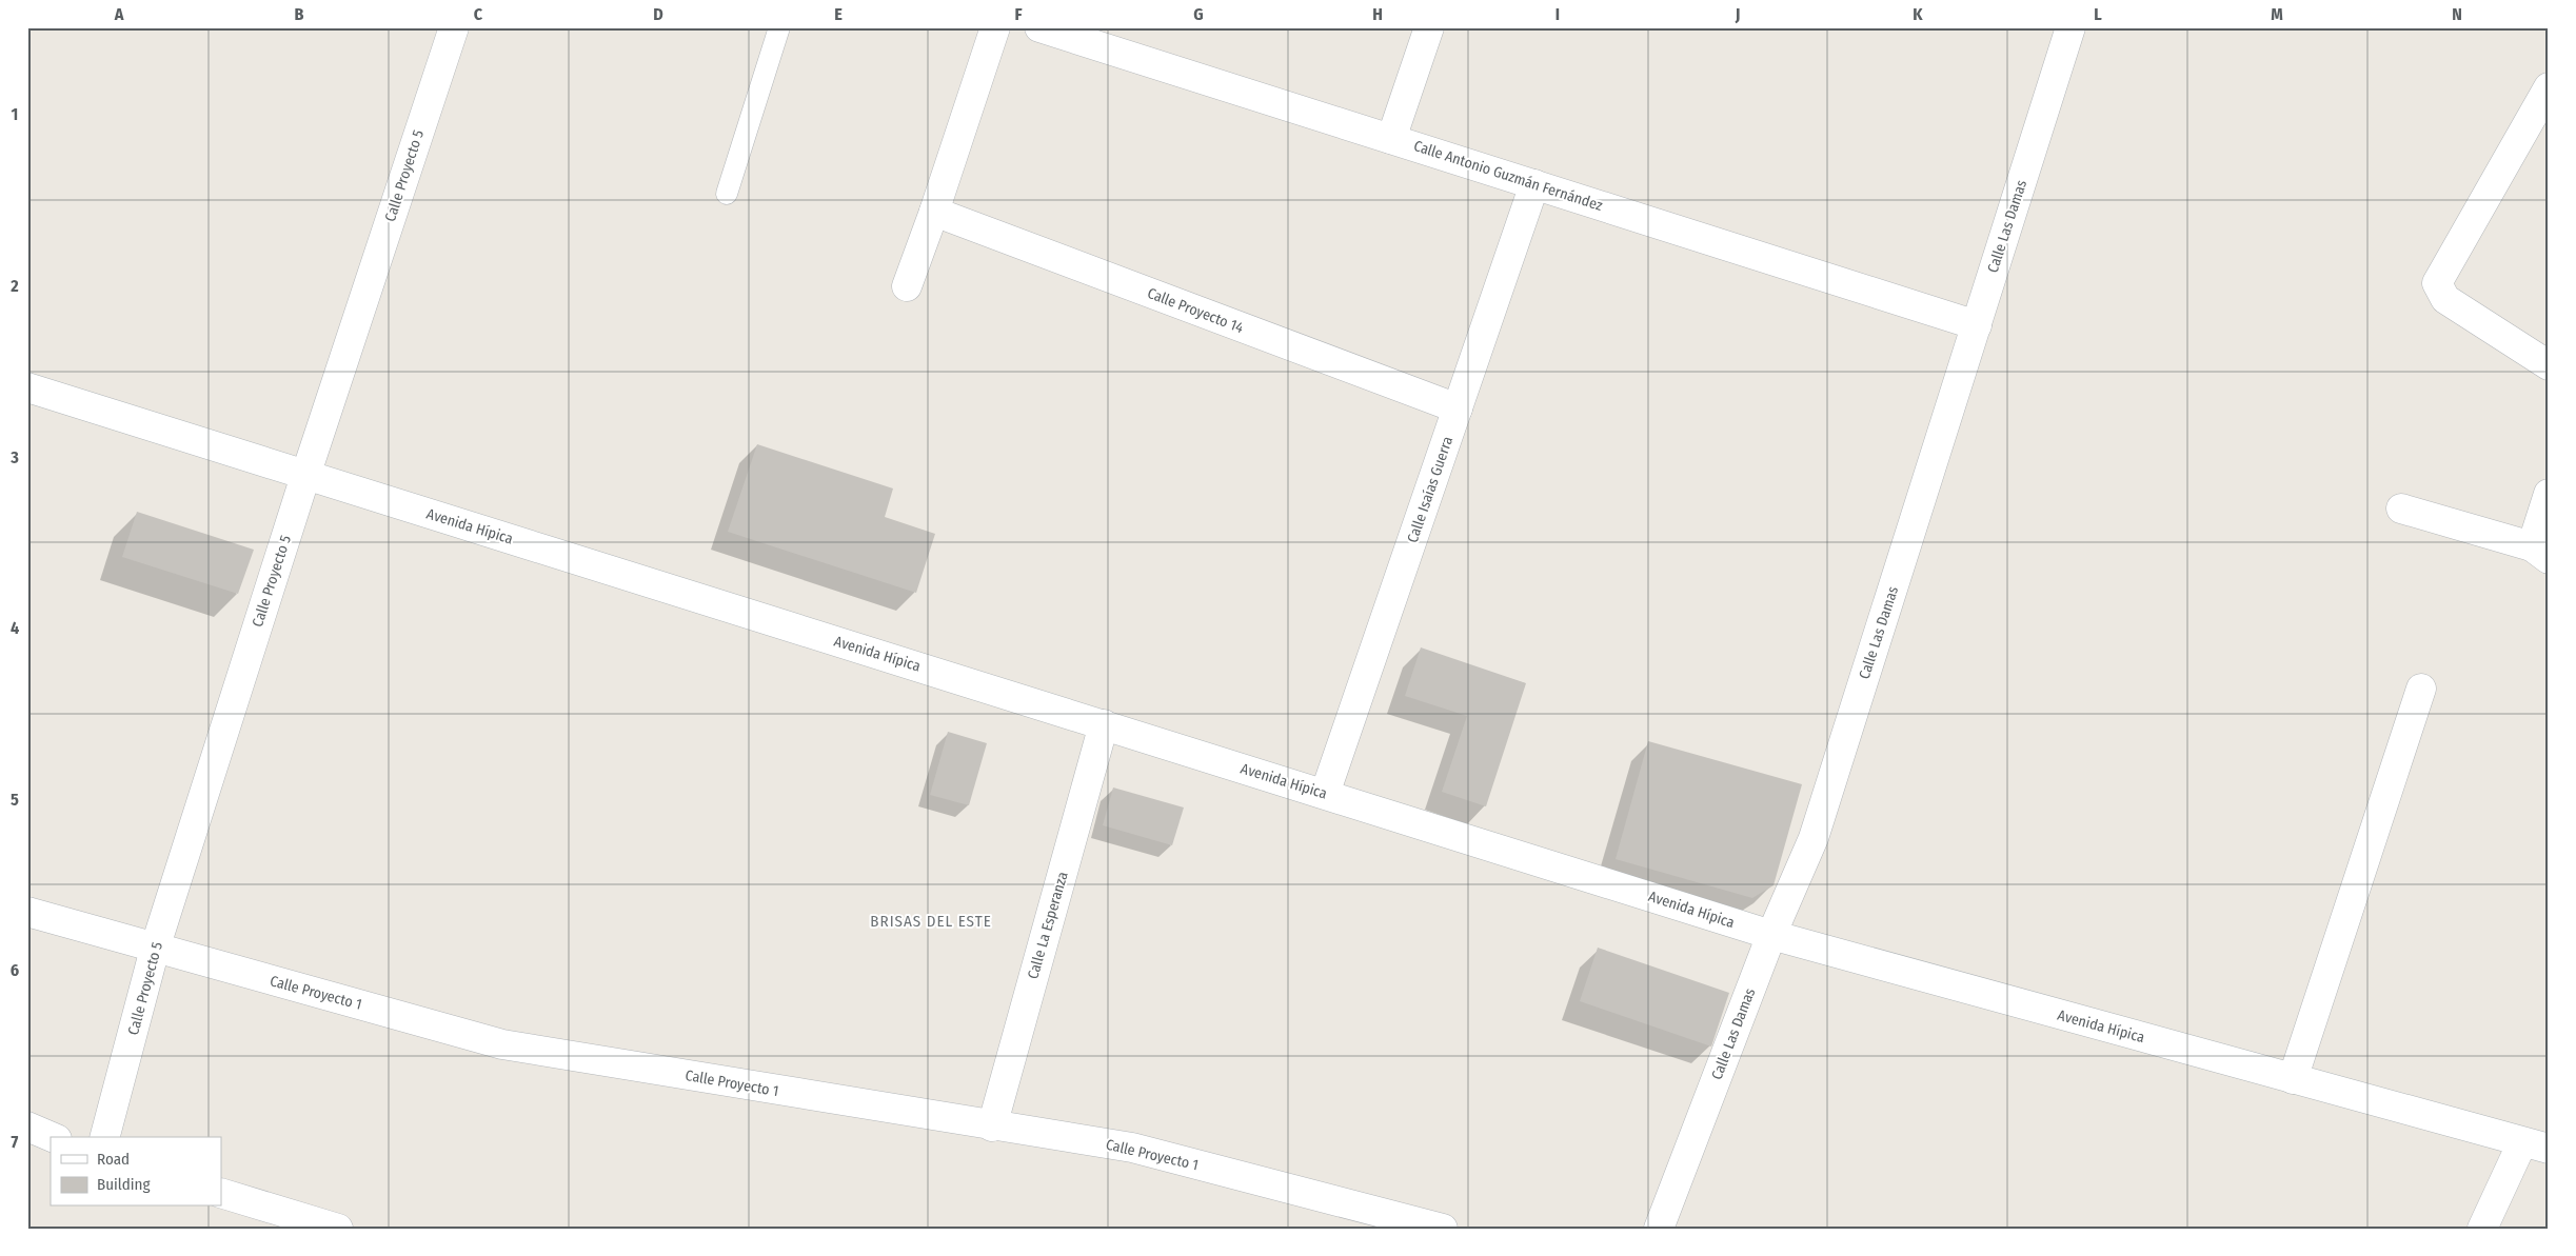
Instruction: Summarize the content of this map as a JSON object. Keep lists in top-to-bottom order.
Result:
{
  "streets": {
    "street": [
      "Calle Proyecto 5",
      "Calle Antonio Guzmán Fernández",
      "Calle Las Damas",
      "Calle Proyecto 14",
      "Calle Isaías Guerra",
      "Avenida Hípica",
      "Calle La Esperanza",
      "Calle Proyecto 1"
    ]
  },
  "crossings": [
    ["Calle Proyecto 5", "Avenida Hípica"],
    ["Calle Proyecto 5", "Calle Proyecto 1"],
    ["Calle Antonio Guzmán Fernández", "Calle Las Damas"],
    ["Calle Antonio Guzmán Fernández", "Calle Isaías Guerra"],
    ["Calle Las Damas", "Avenida Hípica"],
    ["Calle Proyecto 14", "Calle Isaías Guerra"],
    ["Calle Isaías Guerra", "Avenida Hípica"],
    ["Avenida Hípica", "Calle La Esperanza"],
    ["Calle La Esperanza", "Calle Proyecto 1"]
  ],
  "districts": ["BRISAS DEL ESTE"],
  "legend": ["Road", "Building"],
  "grid": {
    "columns": [
      "A",
      "B",
      "C",
      "D",
      "E",
      "F",
      "G",
      "H",
      "I",
      "J",
      "K",
      "L",
      "M",
      "N"
    ],
    "rows": [
      "1",
      "2",
      "3",
      "4",
      "5",
      "6",
      "7"
    ]
  }
}
